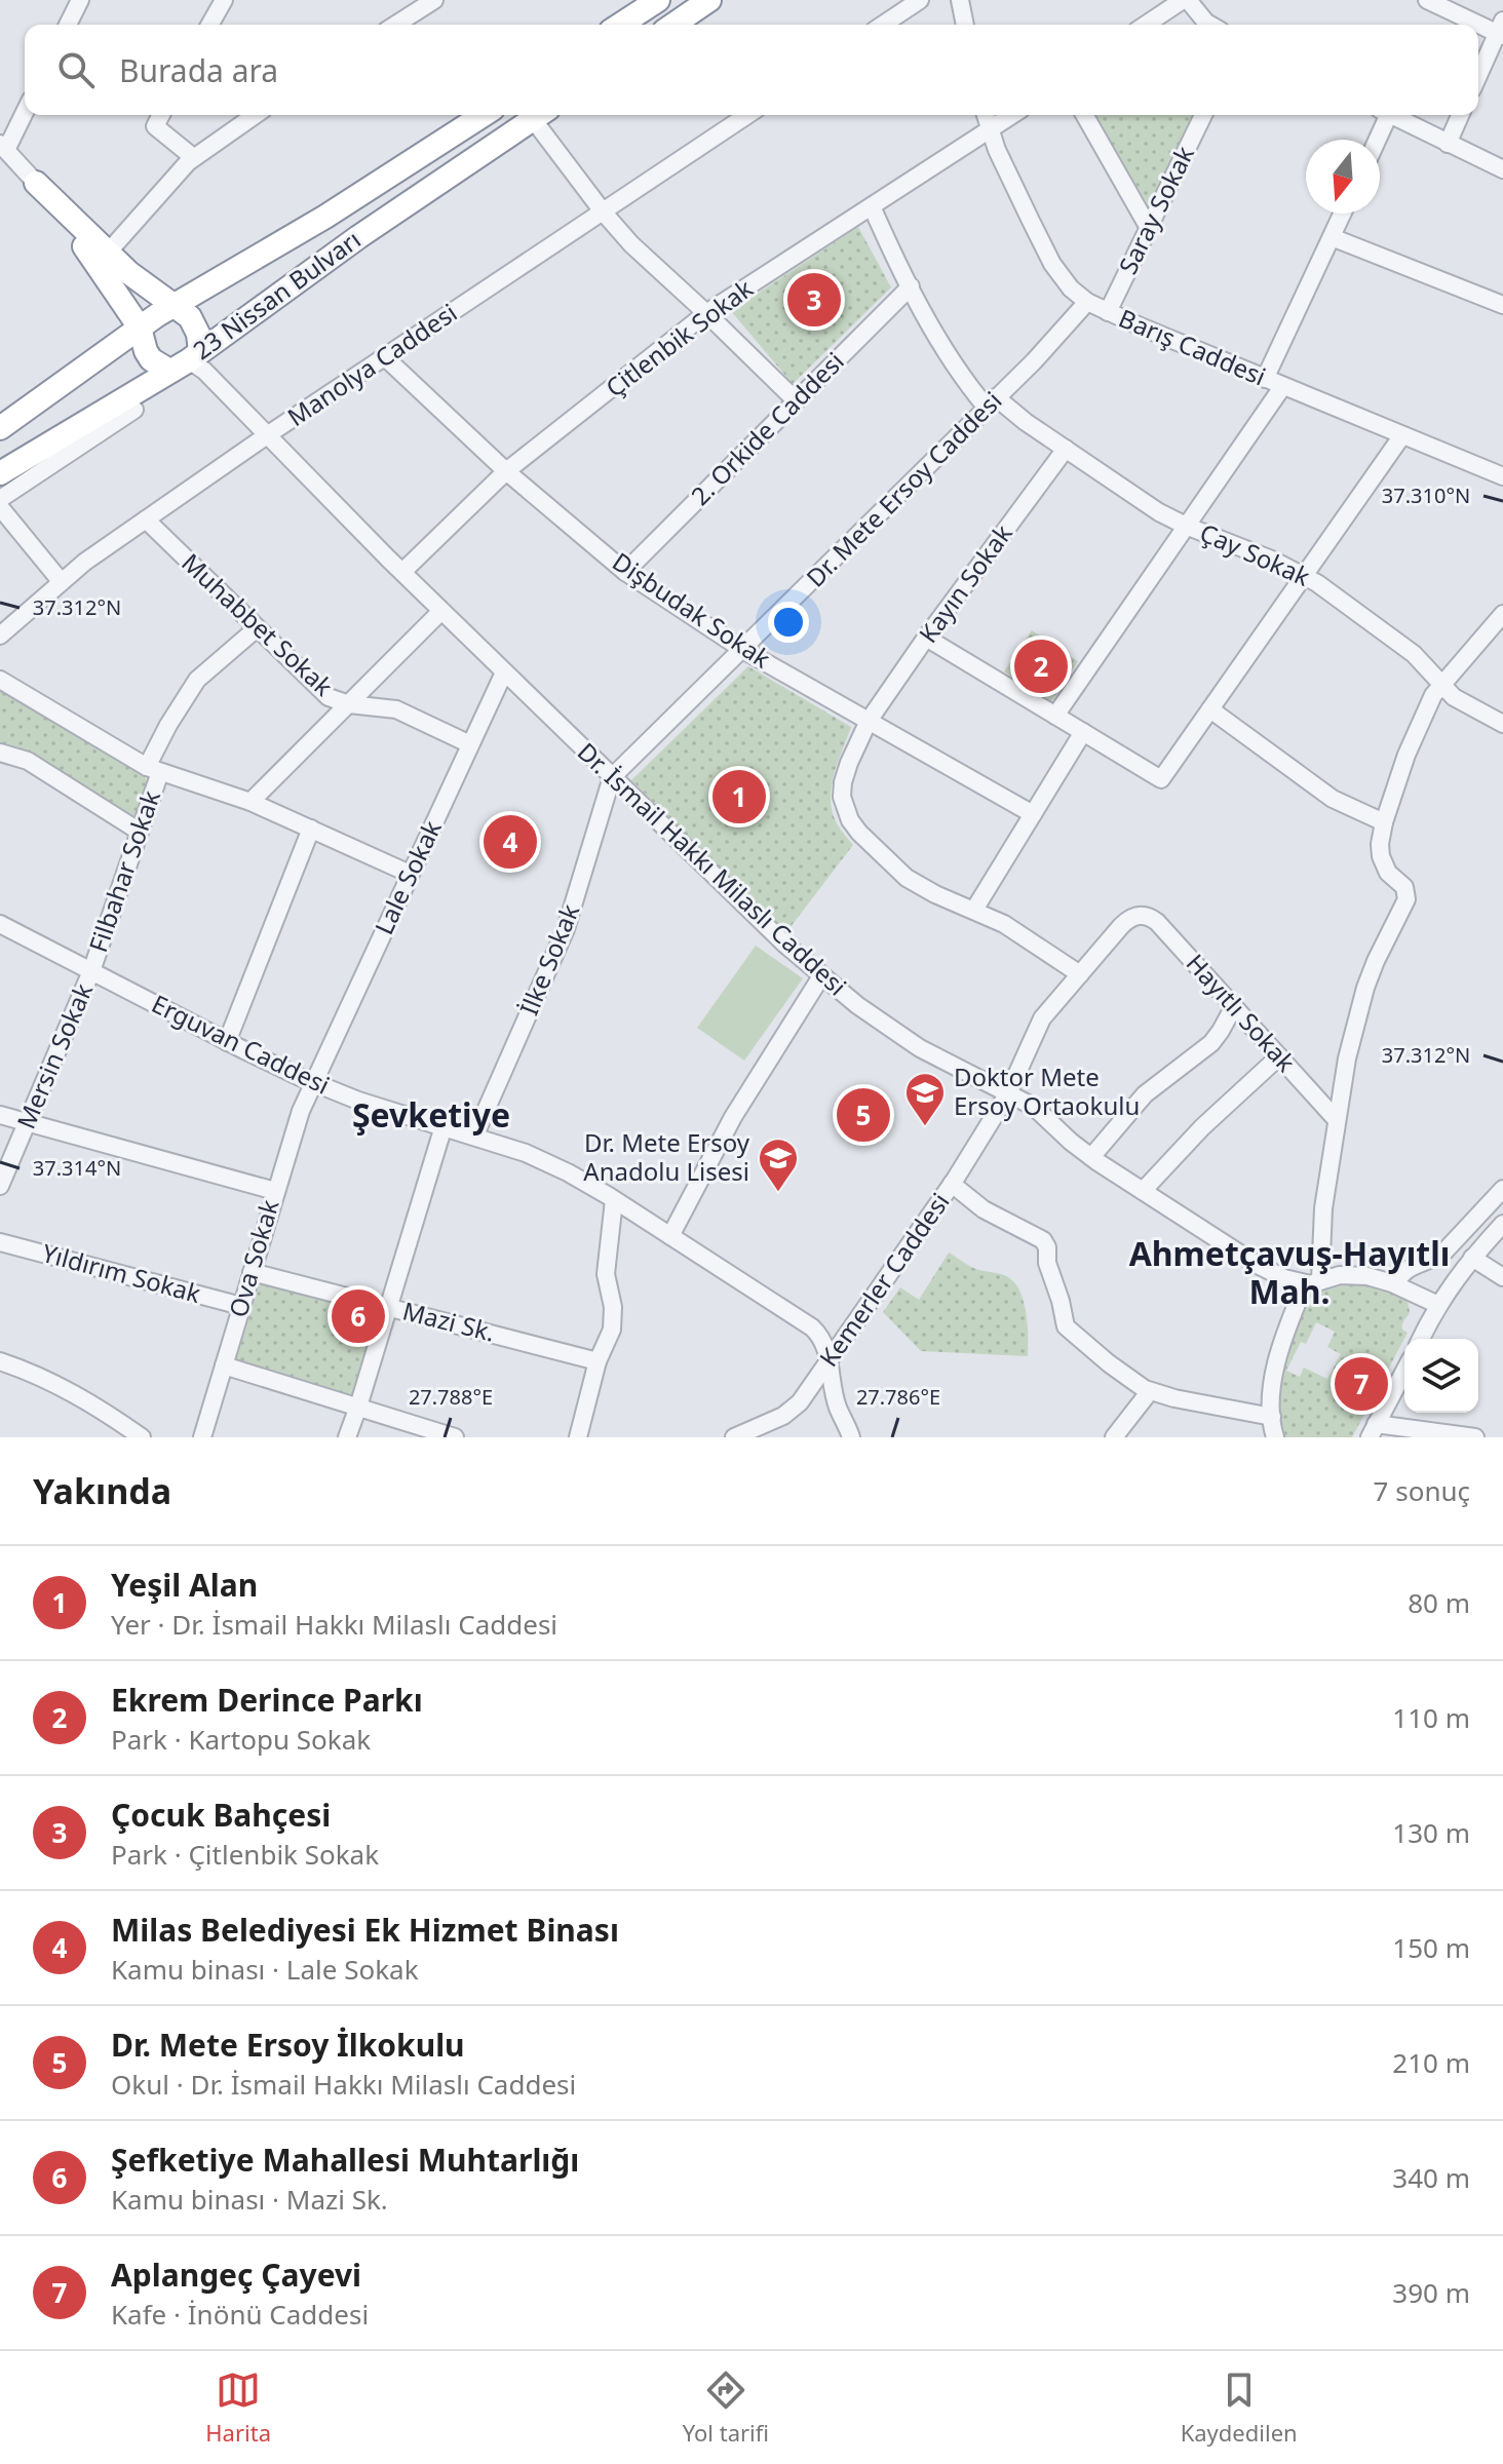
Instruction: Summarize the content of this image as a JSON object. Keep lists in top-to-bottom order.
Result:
{
  "streets": {
    "highway": ["23 Nissan Bulvarı"],
    "street": [
      "Saray Sokak",
      "Çitlenbik Sokak",
      "Barış Caddesi",
      "Manolya Caddesi",
      "2. Orkide Caddesi",
      "Dr. Mete Ersoy Caddesi",
      "Çay Sokak",
      "Kayın Sokak",
      "Dişbudak Sokak",
      "Muhabbet Sokak",
      "Dr. İsmail Hakkı Milaslı Caddesi",
      "Filbahar Sokak",
      "Lale Sokak",
      "İlke Sokak",
      "Hayıtlı Sokak",
      "Erguvan Caddesi",
      "Mersin Sokak",
      "Ova Sokak",
      "Yıldırım Sokak",
      "Kemerler Caddesi",
      "Mazi Sk."
    ]
  },
  "crossings": [
    ["Saray Sokak", "Barış Caddesi"],
    ["23 Nissan Bulvarı", "Dr. İsmail Hakkı Milaslı Caddesi"],
    ["Çitlenbik Sokak", "Barış Caddesi"],
    ["Çitlenbik Sokak", "Çay Sokak"],
    ["Çitlenbik Sokak", "Dişbudak Sokak"],
    ["Çitlenbik Sokak", "Dr. İsmail Hakkı Milaslı Caddesi"],
    ["Barış Caddesi", "Dr. Mete Ersoy Caddesi"],
    ["Manolya Caddesi", "Dişbudak Sokak"],
    ["Manolya Caddesi", "Muhabbet Sokak"],
    ["Manolya Caddesi", "Dr. İsmail Hakkı Milaslı Caddesi"],
    ["2. Orkide Caddesi", "Çay Sokak"],
    ["2. Orkide Caddesi", "Dişbudak Sokak"],
    ["Dr. Mete Ersoy Caddesi", "Çay Sokak"],
    ["Dr. Mete Ersoy Caddesi", "Dişbudak Sokak"],
    ["Dr. Mete Ersoy Caddesi", "Dr. İsmail Hakkı Milaslı Caddesi"],
    ["Dr. Mete Ersoy Caddesi", "İlke Sokak"],
    ["Çay Sokak", "Kayın Sokak"],
    ["Kayın Sokak", "Dişbudak Sokak"],
    ["Kayın Sokak", "Kemerler Caddesi"],
    ["Muhabbet Sokak", "Filbahar Sokak"],
    ["Muhabbet Sokak", "Lale Sokak"],
    ["Dr. İsmail Hakkı Milaslı Caddesi", "Lale Sokak"],
    ["Dr. İsmail Hakkı Milaslı Caddesi", "İlke Sokak"],
    ["Dr. İsmail Hakkı Milaslı Caddesi", "Kemerler Caddesi"],
    ["Filbahar Sokak", "Erguvan Caddesi"],
    ["Filbahar Sokak", "Mersin Sokak"],
    ["Lale Sokak", "Erguvan Caddesi"],
    ["Lale Sokak", "Ova Sokak"],
    ["İlke Sokak", "Erguvan Caddesi"],
    ["Hayıtlı Sokak", "Kemerler Caddesi"],
    ["Erguvan Caddesi", "Mersin Sokak"],
    ["Erguvan Caddesi", "Ova Sokak"],
    ["Erguvan Caddesi", "Kemerler Caddesi"],
    ["Ova Sokak", "Yıldırım Sokak"],
    ["Ova Sokak", "Mazi Sk."]
  ],
  "districts": ["Şevketiye", "Ahmetçavuş-Hayıtlı Mah."],
  "places": {
    "school or university": ["Doktor Mete Ersoy Ortaokulu", "Dr. Mete Ersoy Anadolu Lisesi"]
  },
  "north": "bottom",
  "page": {
    "search": "Burada ara",
    "pins": [
      "3",
      "2",
      "1",
      "4",
      "5",
      "6",
      "7"
    ],
    "heading": ["Yakında", "7 sonuç"],
    "list": [
      {
        "mark": "1",
        "name": "Yeşil Alan",
        "note": "Yer · Dr. İsmail Hakkı Milaslı Caddesi",
        "value": "80 m"
      },
      {
        "mark": "2",
        "name": "Ekrem Derince Parkı",
        "note": "Park · Kartopu Sokak",
        "value": "110 m"
      },
      {
        "mark": "3",
        "name": "Çocuk Bahçesi",
        "note": "Park · Çitlenbik Sokak",
        "value": "130 m"
      },
      {
        "mark": "4",
        "name": "Milas Belediyesi Ek Hizmet Binası",
        "note": "Kamu binası · Lale Sokak",
        "value": "150 m"
      },
      {
        "mark": "5",
        "name": "Dr. Mete Ersoy İlkokulu",
        "note": "Okul · Dr. İsmail Hakkı Milaslı Caddesi",
        "value": "210 m"
      },
      {
        "mark": "6",
        "name": "Şefketiye Mahallesi Muhtarlığı",
        "note": "Kamu binası · Mazi Sk.",
        "value": "340 m"
      },
      {
        "mark": "7",
        "name": "Aplangeç Çayevi",
        "note": "Kafe · İnönü Caddesi",
        "value": "390 m"
      }
    ],
    "nav": ["Harita", "Yol tarifi", "Kaydedilen"]
  },
  "coordinates": [
    "37.310°N",
    "37.312°N",
    "37.314°N",
    "27.788°E",
    "27.786°E"
  ]
}
